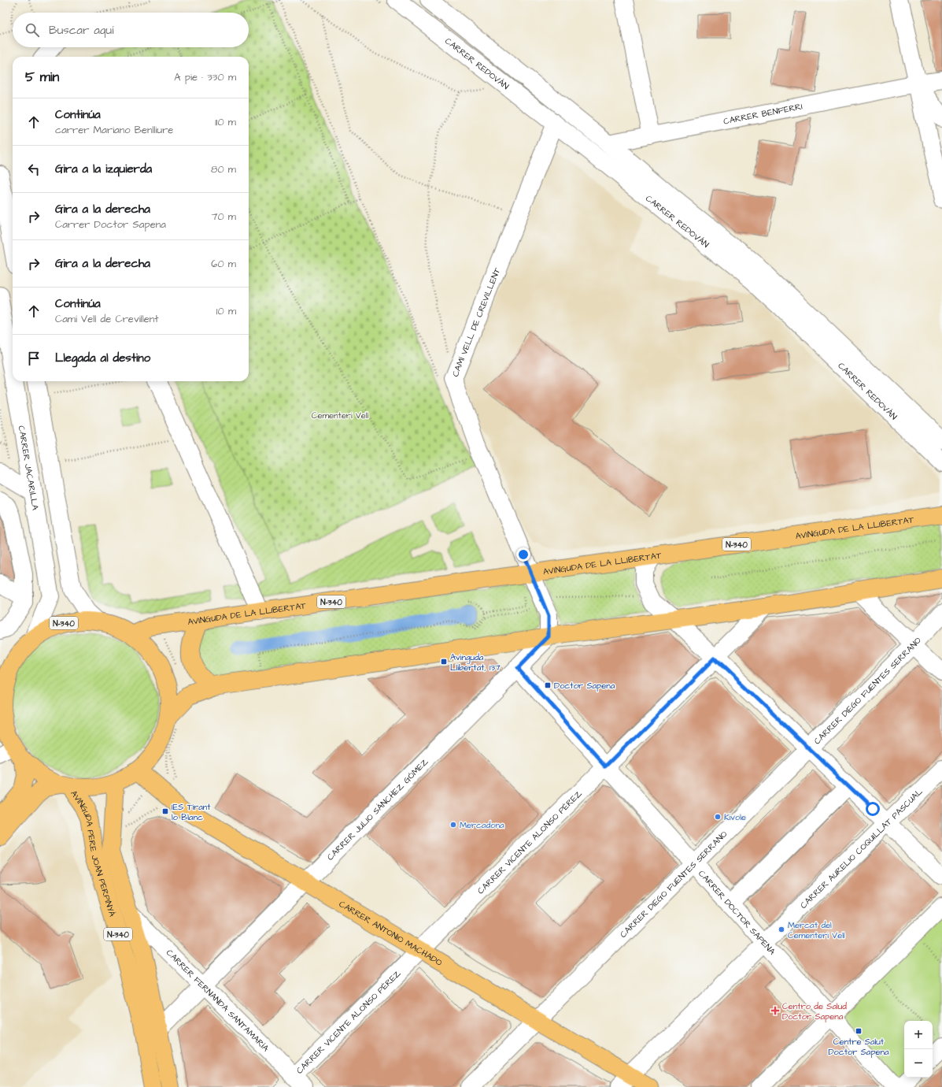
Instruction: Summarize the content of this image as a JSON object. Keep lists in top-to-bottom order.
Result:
{
  "streets": {
    "main road": [
      "AVINGUDA DE LA LLIBERTAT",
      "N-340",
      "AVINGUDA PERE JOAN PERPINYÀ",
      "CARRER ANTONIO MACHADO"
    ],
    "street": [
      "CARRER REDOVÁN",
      "CARRER BENFERRI",
      "CAMÍ VELL DE CREVILLENT",
      "CARRER JACARILLA",
      "CARRER DIEGO FUENTES SERRANO",
      "CARRER JULIO SÁNCHEZ GÓMEZ",
      "CARRER VICENTE ALONSO PÉREZ",
      "CARRER AURELIO COQUILLAT PASCUAL",
      "CARRER DOCTOR SAPENA",
      "CARRER FERNANDA SANTAMARÍA"
    ]
  },
  "crossings": [
    ["CARRER REDOVÁN", "CARRER BENFERRI"],
    ["CARRER REDOVÁN", "CAMÍ VELL DE CREVILLENT"],
    ["CAMÍ VELL DE CREVILLENT", "AVINGUDA DE LA LLIBERTAT"],
    ["CARRER JACARILLA", "N-340"],
    ["AVINGUDA DE LA LLIBERTAT", "N-340"],
    ["N-340", "AVINGUDA PERE JOAN PERPINYÀ"],
    ["N-340", "CARRER ANTONIO MACHADO"],
    ["CARRER DIEGO FUENTES SERRANO", "CARRER DOCTOR SAPENA"],
    ["CARRER DIEGO FUENTES SERRANO", "CARRER ANTONIO MACHADO"],
    ["CARRER JULIO SÁNCHEZ GÓMEZ", "AVINGUDA PERE JOAN PERPINYÀ"],
    ["CARRER JULIO SÁNCHEZ GÓMEZ", "CARRER DOCTOR SAPENA"],
    ["CARRER JULIO SÁNCHEZ GÓMEZ", "CARRER ANTONIO MACHADO"],
    ["CARRER JULIO SÁNCHEZ GÓMEZ", "CARRER FERNANDA SANTAMARÍA"],
    ["CARRER VICENTE ALONSO PÉREZ", "CARRER DOCTOR SAPENA"],
    ["CARRER VICENTE ALONSO PÉREZ", "CARRER ANTONIO MACHADO"],
    ["CARRER VICENTE ALONSO PÉREZ", "CARRER FERNANDA SANTAMARÍA"],
    ["CARRER AURELIO COQUILLAT PASCUAL", "CARRER DOCTOR SAPENA"],
    ["CARRER AURELIO COQUILLAT PASCUAL", "CARRER ANTONIO MACHADO"],
    ["AVINGUDA PERE JOAN PERPINYÀ", "CARRER FERNANDA SANTAMARÍA"]
  ],
  "parks": ["Cementeri Vell"],
  "places": {
    "transit": [
      "Avinguda Llibertat, 137",
      "Doctor Sapena",
      "IES Tirant lo Blanc",
      "Centre Salut Doctor Sapena"
    ],
    "other": ["Kivole", "Mercadona", "Mercat del Cementeri Vell"],
    "health": ["Centro de Salud Doctor Sapena"]
  },
  "page": {
    "search": "Buscar aquí",
    "heading": ["5 min", "A pie · 330 m"],
    "list": [
      ["Continúa", "carrer Mariano Benlliure", "110 m"],
      ["Gira a la izquierda", "80 m"],
      ["Gira a la derecha", "Carrer Doctor Sapena", "70 m"],
      ["Gira a la derecha", "60 m"],
      ["Continúa", "Camí Vell de Crevillent", "10 m"],
      "Llegada al destino"
    ],
    "map_buttons": ["+", "−"]
  }
}
